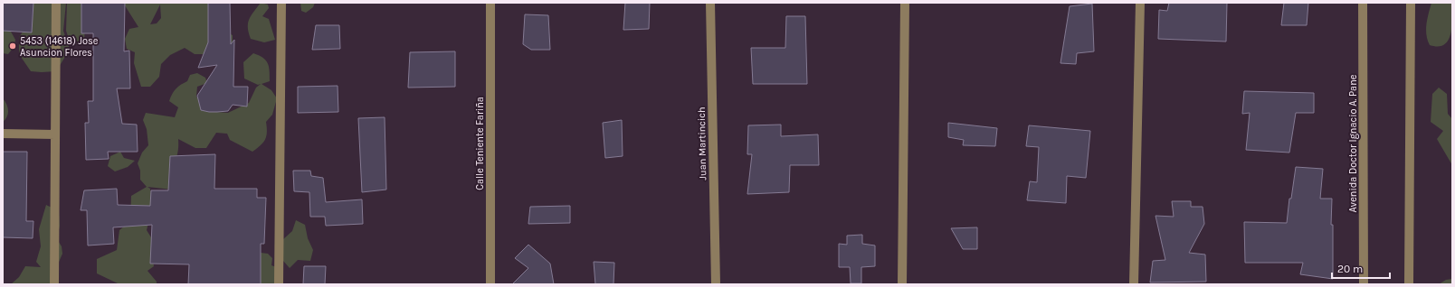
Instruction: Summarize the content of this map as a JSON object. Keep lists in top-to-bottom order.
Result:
{
  "streets": {
    "street": ["Calle Teniente Fariña", "Juan Martincich", "Avenida Doctor Ignacio A. Pane"]
  },
  "places": ["5453 (14618) Jose Asuncion Flores"],
  "scale_bar": "20 m"
}
